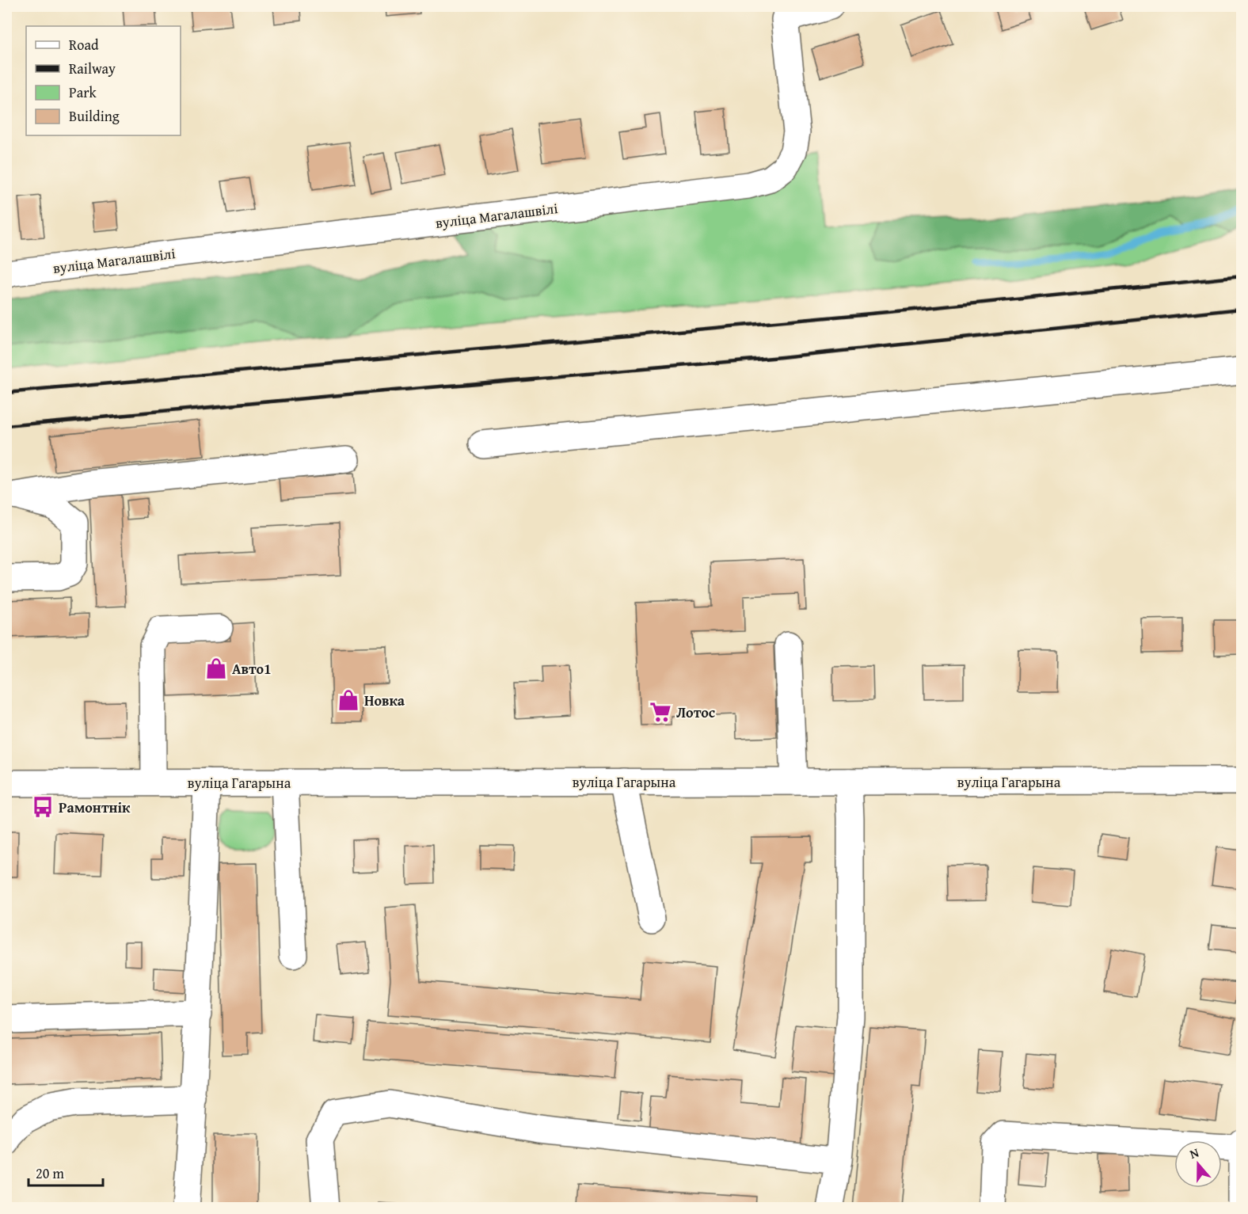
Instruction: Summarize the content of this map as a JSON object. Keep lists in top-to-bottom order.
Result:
{
  "streets": {
    "main road": ["вуліца Магалашвілі", "вуліца Гагарына"]
  },
  "places": {
    "shop": ["Авто1", "Новка"],
    "supermarket": ["Лотос"],
    "bus stop": ["Рамонтнік"]
  },
  "legend": [
    "Road",
    "Railway",
    "Park",
    "Building"
  ],
  "scale_bar": "20 m",
  "north": "top"
}
